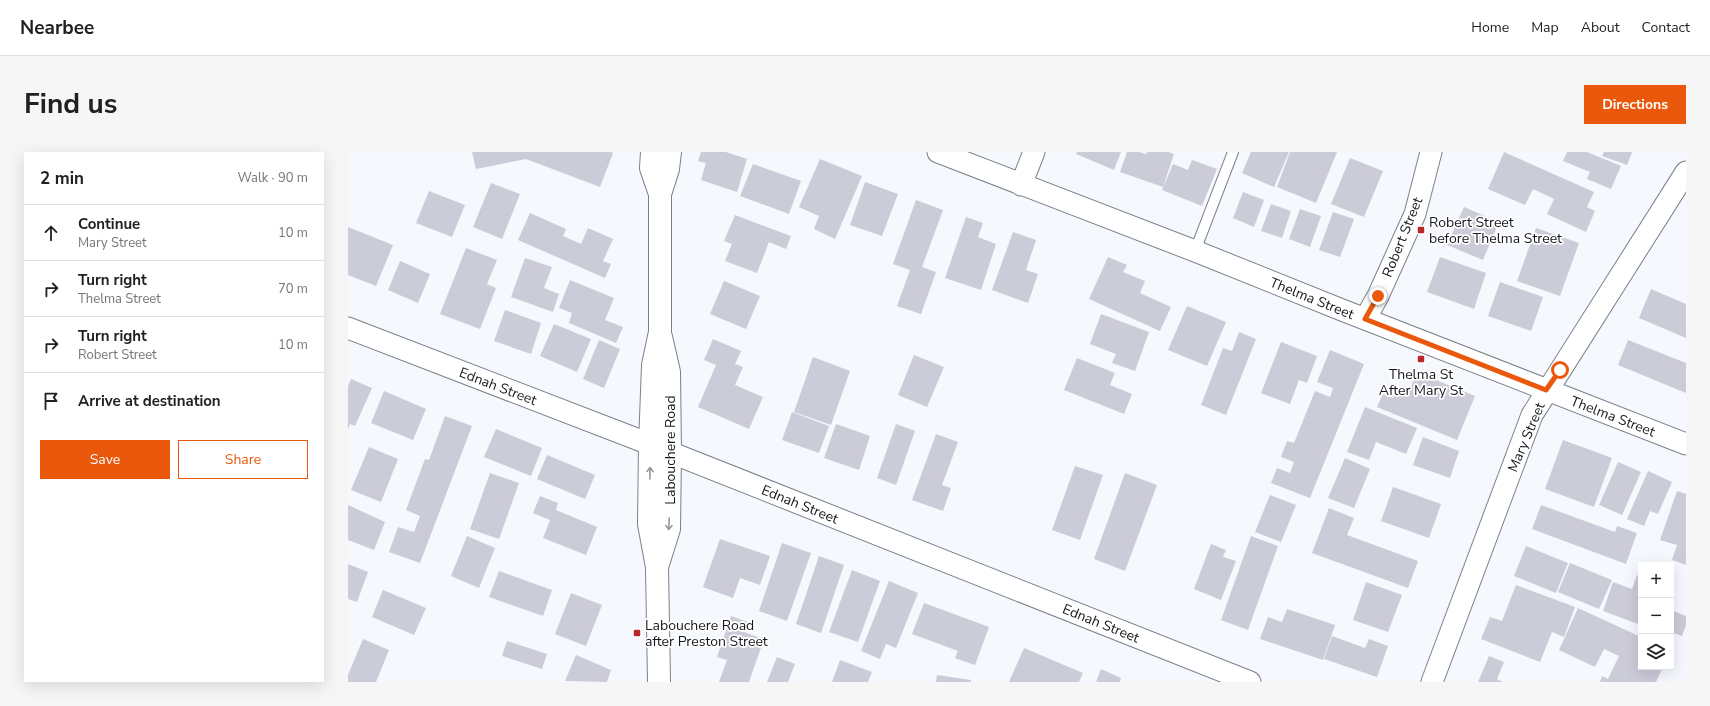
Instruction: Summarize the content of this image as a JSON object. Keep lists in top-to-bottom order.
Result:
{
  "streets": {
    "main road": ["Labouchere Road"],
    "street": [
      "Robert Street",
      "Thelma Street",
      "Ednah Street",
      "Mary Street"
    ]
  },
  "crossings": [
    ["Robert Street", "Thelma Street"],
    ["Thelma Street", "Mary Street"],
    ["Ednah Street", "Labouchere Road"]
  ],
  "places": {
    "transit": ["Robert Street before Thelma Street", "Thelma St After Mary St", "Labouchere Road after Preston Street"]
  },
  "page": {
    "header": "Nearbee",
    "nav": [
      "Home",
      "Map",
      "About",
      "Contact"
    ],
    "title": "Find us",
    "buttons": [
      "Directions",
      ["Save", "Share"]
    ],
    "heading": ["2 min", "Walk · 90 m"],
    "list": [
      ["Continue", "Mary Street", "10 m"],
      ["Turn right", "Thelma Street", "70 m"],
      ["Turn right", "Robert Street", "10 m"],
      "Arrive at destination"
    ],
    "map_buttons": ["+", "−"]
  }
}
